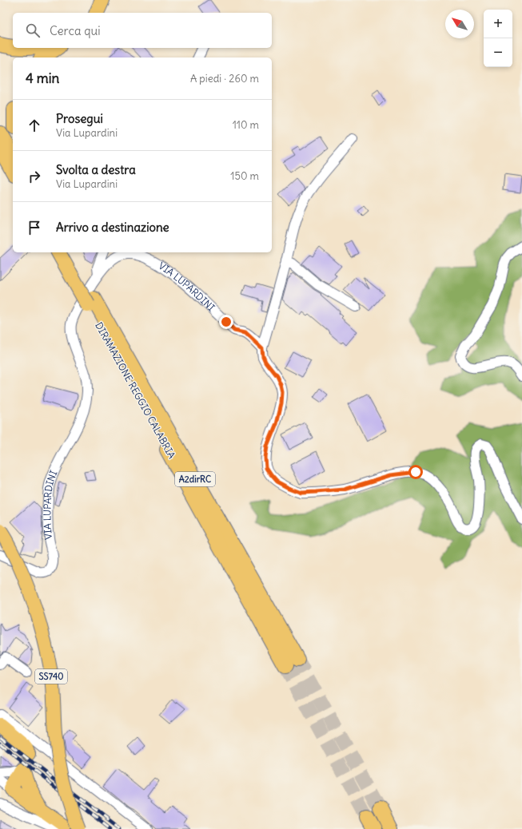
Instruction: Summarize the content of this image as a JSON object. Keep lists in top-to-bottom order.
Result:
{
  "streets": {
    "highway": ["DIRAMAZIONE REGGIO CALABRIA", "A2dirRC"],
    "main road": ["SS740"],
    "street": ["VIA LUPARDINI"]
  },
  "north": "top left",
  "page": {
    "map_buttons": ["+", "−"],
    "search": "Cerca qui",
    "heading": ["4 min", "A piedi · 260 m"],
    "list": [
      ["Prosegui", "Via Lupardini", "110 m"],
      ["Svolta a destra", "Via Lupardini", "150 m"],
      "Arrivo a destinazione"
    ]
  }
}
